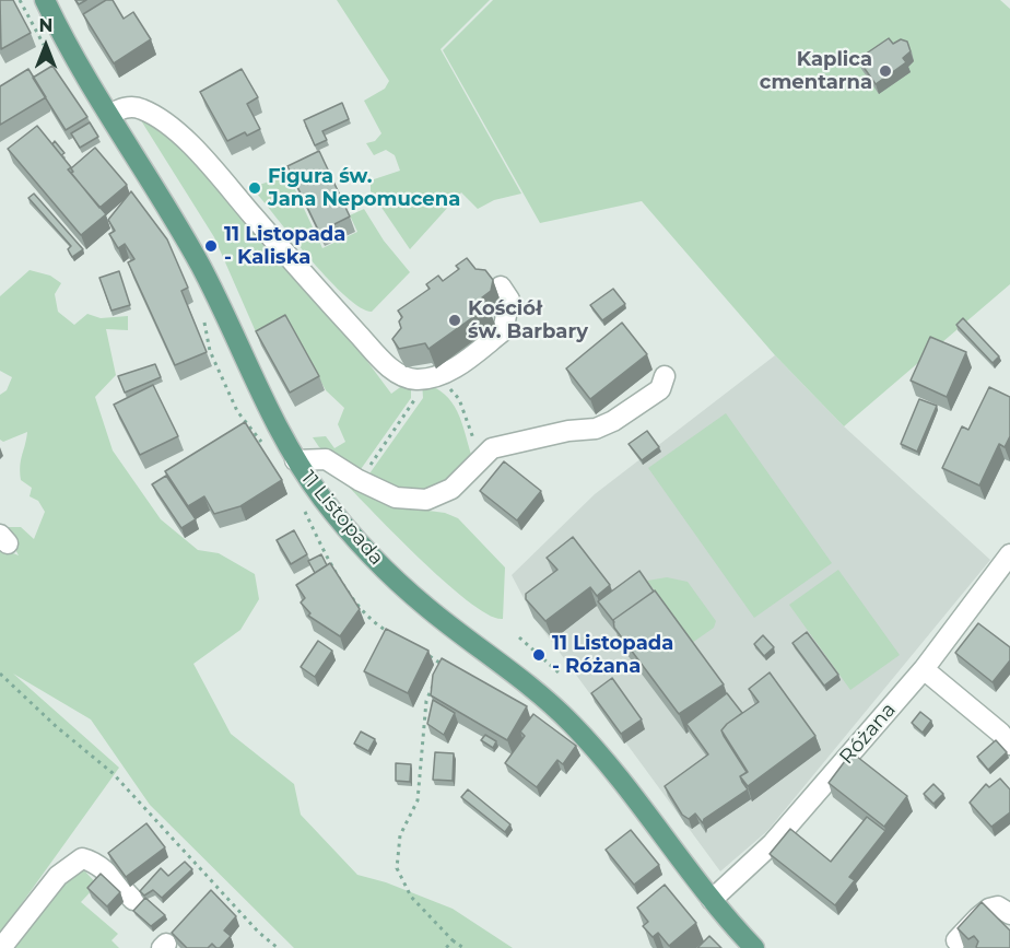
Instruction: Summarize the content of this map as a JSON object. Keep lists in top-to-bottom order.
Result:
{
  "streets": {
    "main road": ["11 Listopada"],
    "street": ["Różana"]
  },
  "crossings": [
    ["11 Listopada", "Różana"]
  ],
  "places": [
    "Kaplica cmentarna",
    "Figura św. Jana Nepomucena",
    "11 Listopada - Kaliska",
    "Kościół św. Barbary",
    "11 Listopada - Różana"
  ],
  "north": "top"
}
